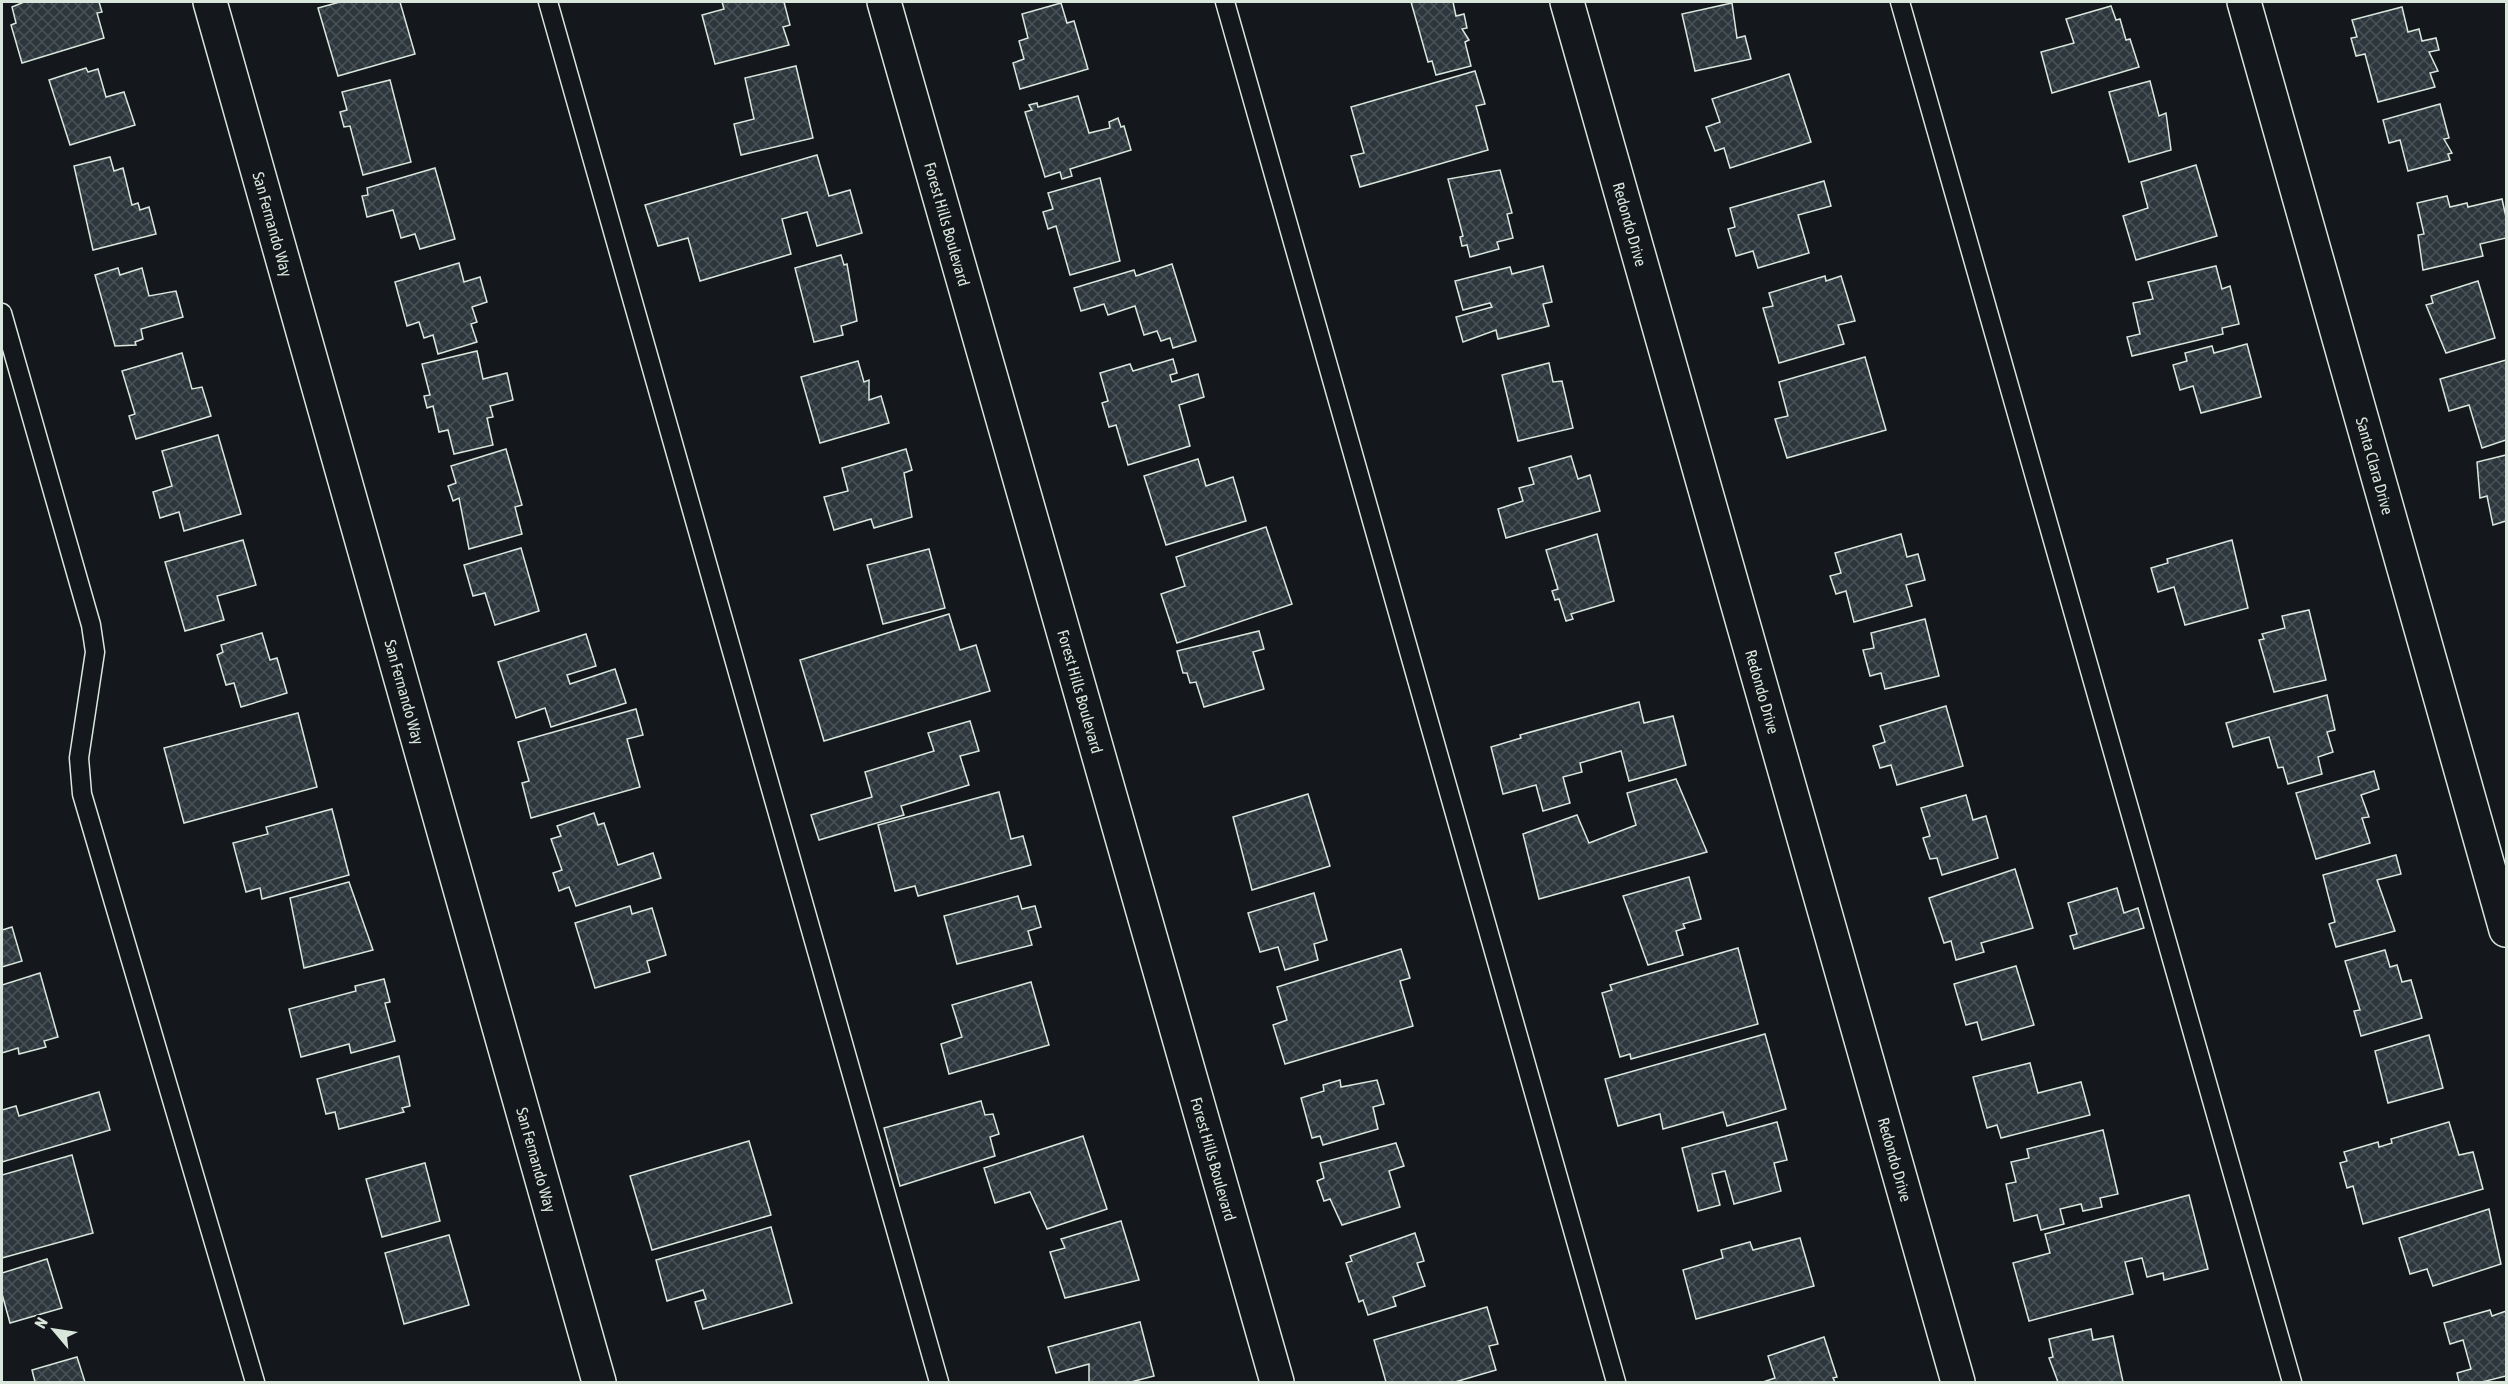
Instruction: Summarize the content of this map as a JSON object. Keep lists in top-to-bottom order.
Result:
{
  "streets": {
    "street": [
      "San Fernando Way",
      "Redondo Drive",
      "Forest Hills Boulevard",
      "Santa Clara Drive"
    ]
  },
  "north": "top left"
}
